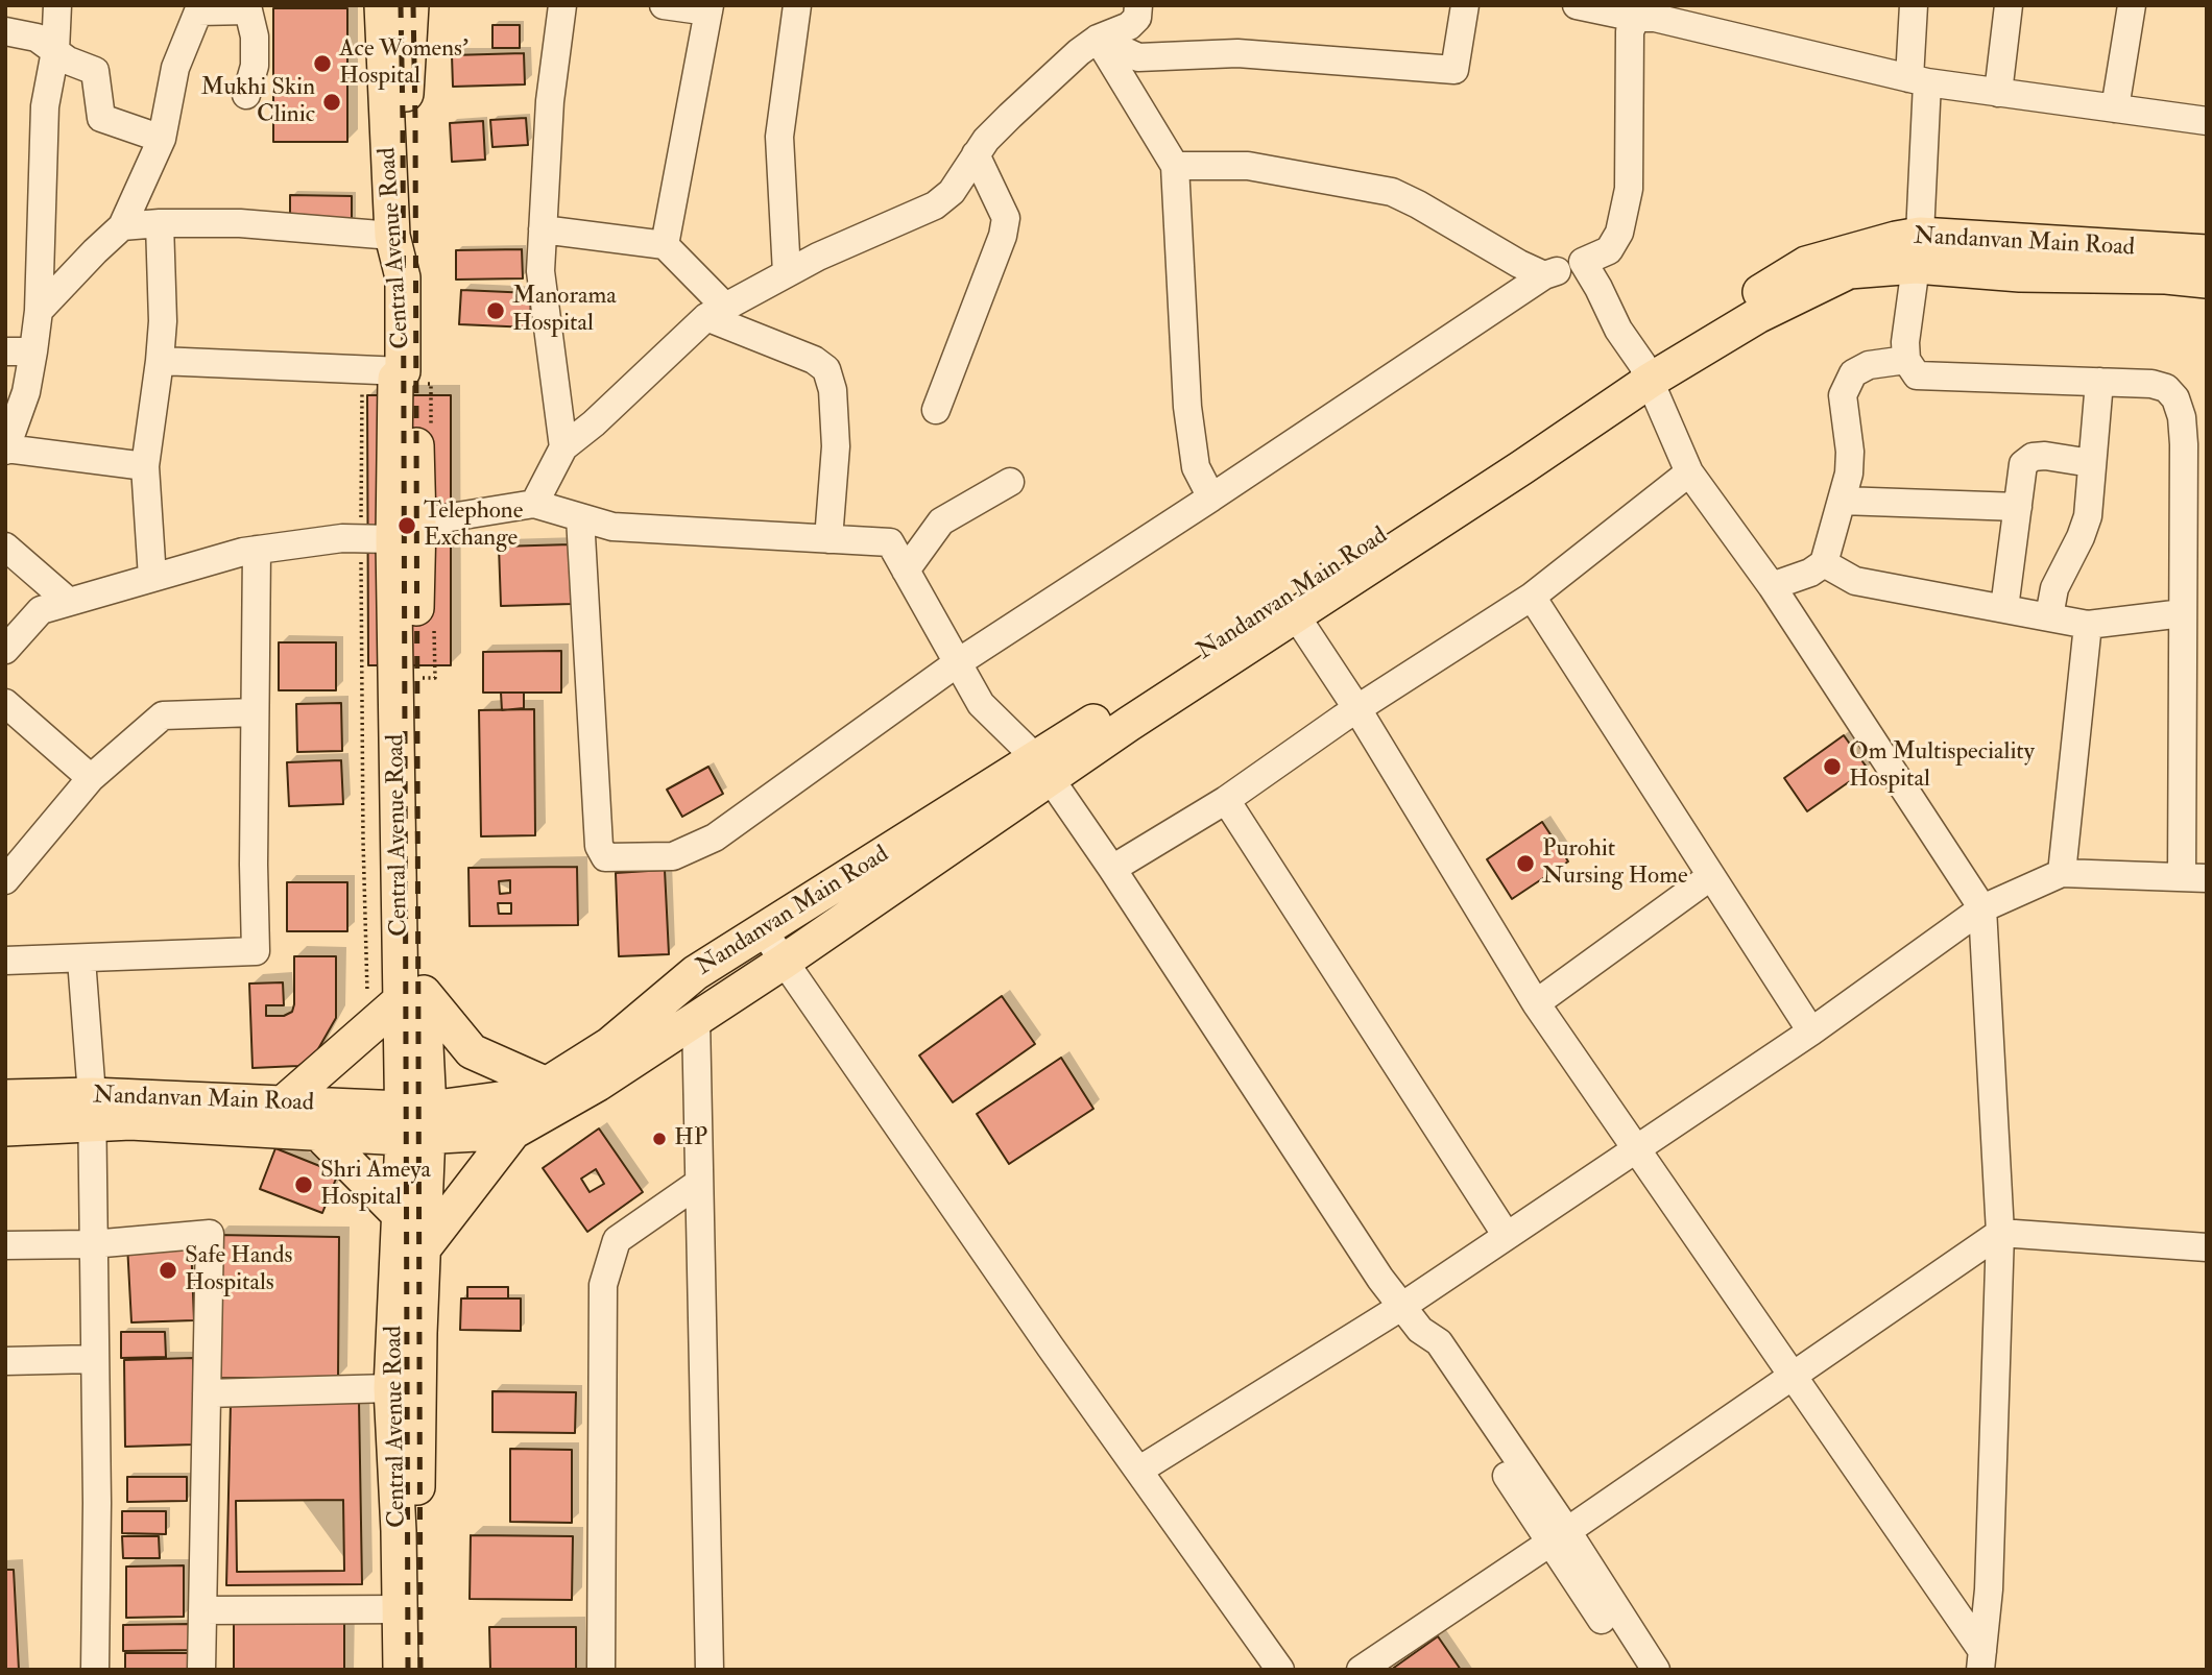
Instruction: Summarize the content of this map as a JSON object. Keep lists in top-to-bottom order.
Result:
{
  "streets": {
    "main road": ["Nandanvan Main Road", "Central Avenue Road"]
  },
  "crossings": [
    ["Nandanvan Main Road", "Central Avenue Road"]
  ],
  "places": [
    "Ace Womens' Hospital",
    "Mukhi Skin Clinic",
    "Manorama Hospital",
    "Telephone Exchange",
    "Om Multispeciality Hospital",
    "Purohit Nursing Home",
    "HP",
    "Shri Ameya Hospital",
    "Safe Hands Hospitals"
  ]
}
